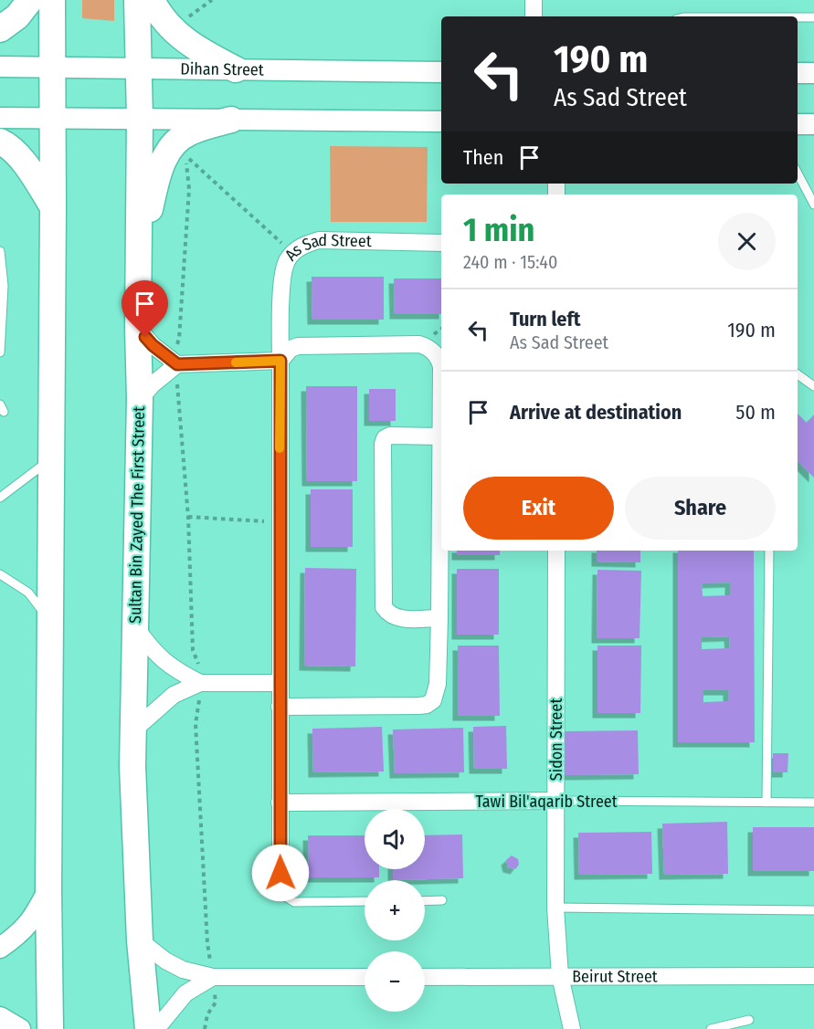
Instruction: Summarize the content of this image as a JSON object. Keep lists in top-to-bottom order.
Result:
{
  "streets": {
    "main road": ["Sultan Bin Zayed The First Street"],
    "street": [
      "Dihan Street",
      "As Sad Street",
      "Sidon Street",
      "Tawi Bil'aqarib Street",
      "Beirut Street"
    ]
  },
  "crossings": [
    ["Dihan Street", "Sultan Bin Zayed The First Street"],
    ["As Sad Street", "Tawi Bil'aqarib Street"],
    ["Sidon Street", "Tawi Bil'aqarib Street"],
    ["Sidon Street", "Beirut Street"]
  ],
  "page": {
    "turn": ["190 m", "As Sad Street"],
    "then": "Then",
    "heading": ["1 min", "240 m · 15:40"],
    "list": [
      {
        "name": "Turn left",
        "note": "As Sad Street",
        "value": "190 m"
      },
      {
        "name": "Arrive at destination",
        "value": "50 m"
      }
    ],
    "buttons": ["Exit", "Share"],
    "map_buttons": ["+", "−"]
  }
}
